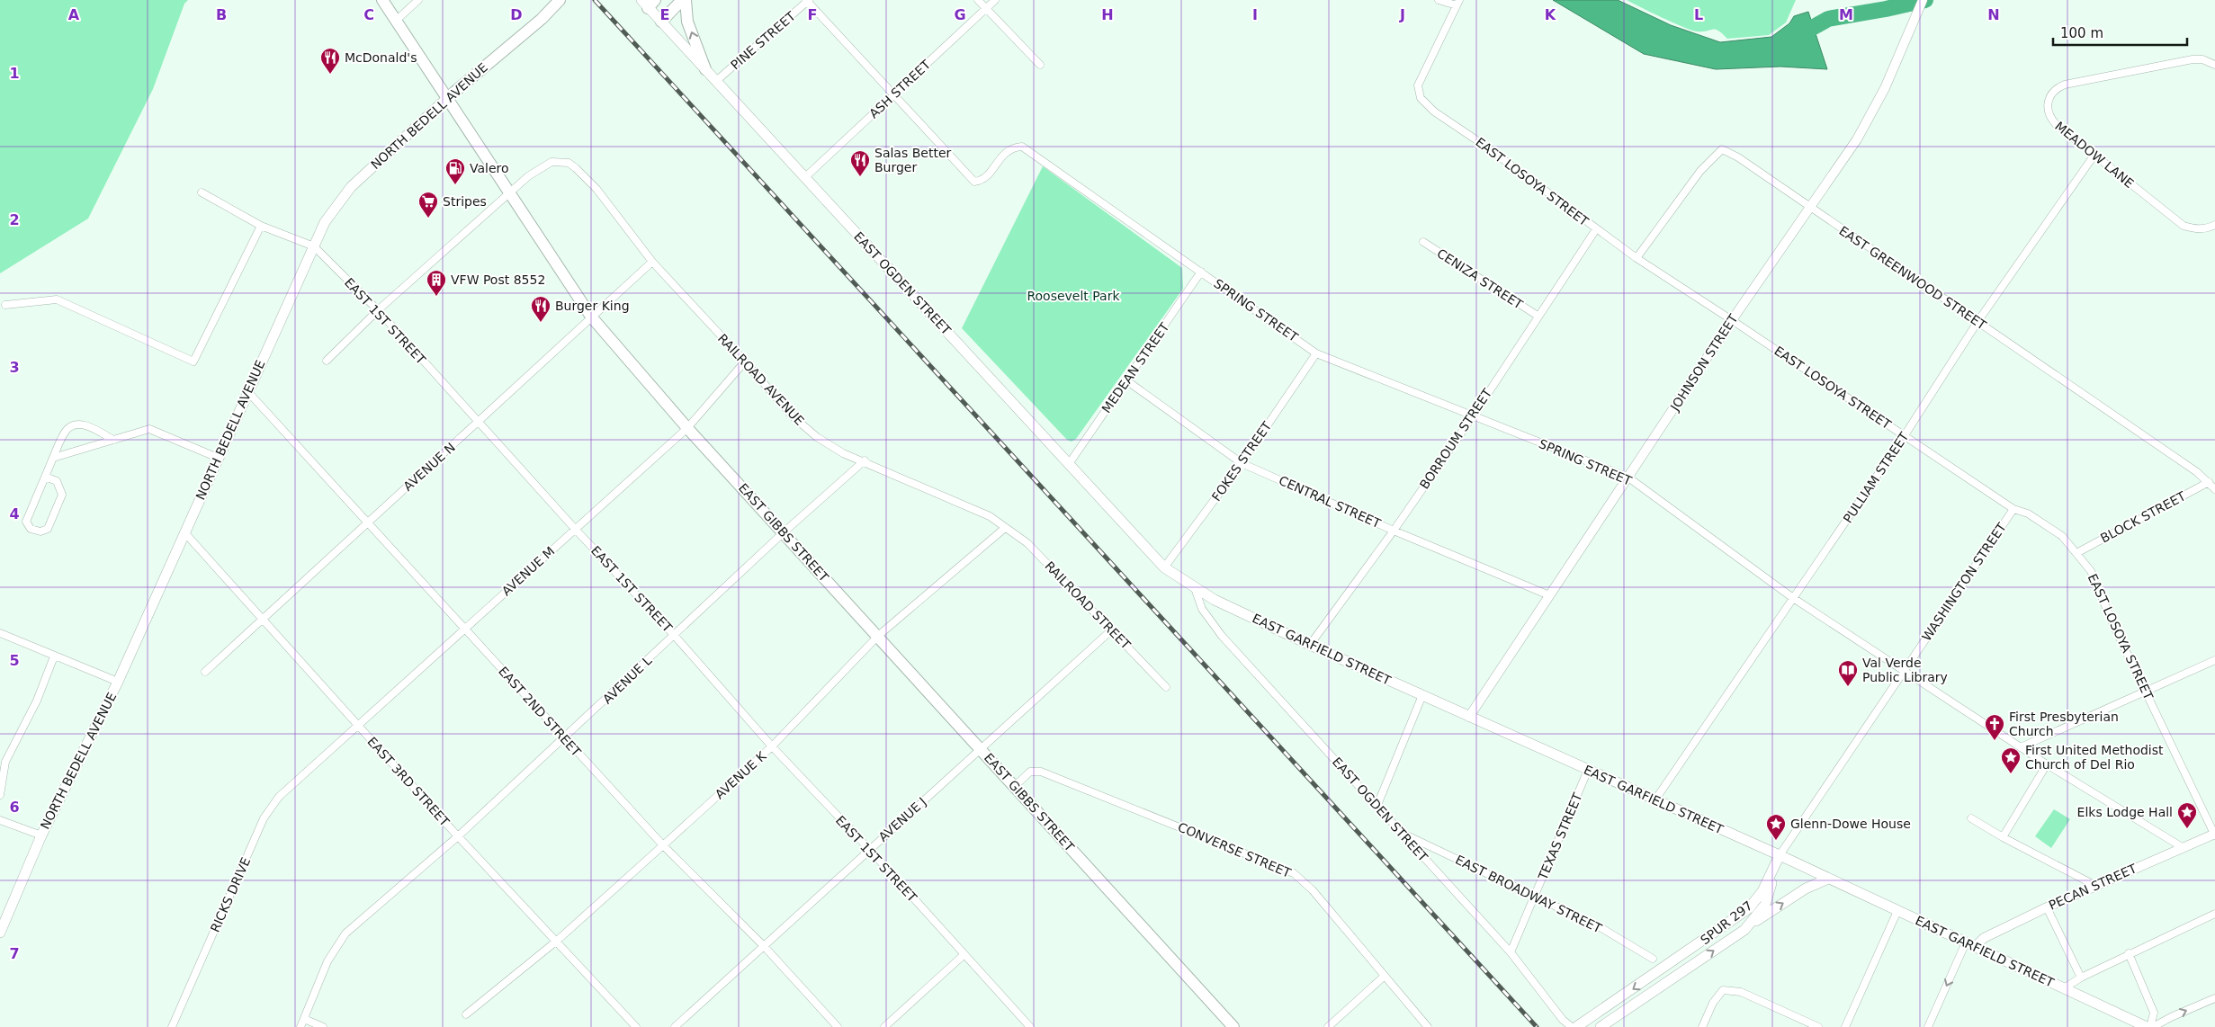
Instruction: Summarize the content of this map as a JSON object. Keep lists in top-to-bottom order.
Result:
{
  "streets": {
    "main road": [
      "NORTH BEDELL AVENUE",
      "EAST OGDEN STREET",
      "EAST GIBBS STREET",
      "EAST GARFIELD STREET",
      "SPUR 297"
    ],
    "street": [
      "PINE STREET",
      "ASH STREET",
      "MEADOW LANE",
      "EAST LOSOYA STREET",
      "EAST GREENWOOD STREET",
      "CENIZA STREET",
      "SPRING STREET",
      "EAST 1ST STREET",
      "JOHNSON STREET",
      "MEDEAN STREET",
      "RAILROAD AVENUE",
      "BORROUM STREET",
      "FOKES STREET",
      "AVENUE N",
      "PULLIAM STREET",
      "CENTRAL STREET",
      "BLOCK STREET",
      "AVENUE M",
      "WASHINGTON STREET",
      "RAILROAD STREET",
      "AVENUE L",
      "EAST 2ND STREET",
      "AVENUE K",
      "EAST 3RD STREET",
      "AVENUE J",
      "TEXAS STREET",
      "CONVERSE STREET",
      "PECAN STREET",
      "EAST BROADWAY STREET",
      "RICKS DRIVE"
    ]
  },
  "crossings": [
    ["PINE STREET", "EAST OGDEN STREET"],
    ["ASH STREET", "EAST OGDEN STREET"],
    ["ASH STREET", "SPRING STREET"],
    ["NORTH BEDELL AVENUE", "EAST 1ST STREET"],
    ["NORTH BEDELL AVENUE", "EAST GIBBS STREET"],
    ["NORTH BEDELL AVENUE", "EAST 2ND STREET"],
    ["NORTH BEDELL AVENUE", "EAST 3RD STREET"],
    ["MEADOW LANE", "PULLIAM STREET"],
    ["EAST LOSOYA STREET", "EAST GREENWOOD STREET"],
    ["EAST LOSOYA STREET", "JOHNSON STREET"],
    ["EAST LOSOYA STREET", "BORROUM STREET"],
    ["EAST LOSOYA STREET", "PULLIAM STREET"],
    ["EAST LOSOYA STREET", "BLOCK STREET"],
    ["EAST LOSOYA STREET", "WASHINGTON STREET"],
    ["EAST LOSOYA STREET", "PECAN STREET"],
    ["EAST GREENWOOD STREET", "JOHNSON STREET"],
    ["EAST GREENWOOD STREET", "PULLIAM STREET"],
    ["EAST GREENWOOD STREET", "BLOCK STREET"],
    ["CENIZA STREET", "BORROUM STREET"],
    ["EAST OGDEN STREET", "MEDEAN STREET"],
    ["EAST OGDEN STREET", "FOKES STREET"],
    ["EAST OGDEN STREET", "EAST GARFIELD STREET"],
    ["EAST OGDEN STREET", "TEXAS STREET"],
    ["EAST OGDEN STREET", "EAST BROADWAY STREET"],
    ["SPRING STREET", "JOHNSON STREET"],
    ["SPRING STREET", "MEDEAN STREET"],
    ["SPRING STREET", "BORROUM STREET"],
    ["SPRING STREET", "FOKES STREET"],
    ["SPRING STREET", "PULLIAM STREET"],
    ["SPRING STREET", "WASHINGTON STREET"],
    ["SPRING STREET", "PECAN STREET"],
    ["EAST 1ST STREET", "AVENUE N"],
    ["EAST 1ST STREET", "AVENUE M"],
    ["EAST 1ST STREET", "AVENUE L"],
    ["EAST 1ST STREET", "AVENUE K"],
    ["EAST 1ST STREET", "AVENUE J"],
    ["JOHNSON STREET", "CENTRAL STREET"],
    ["JOHNSON STREET", "EAST GARFIELD STREET"],
    ["MEDEAN STREET", "CENTRAL STREET"],
    ["RAILROAD AVENUE", "AVENUE N"],
    ["RAILROAD AVENUE", "EAST GIBBS STREET"],
    ["RAILROAD AVENUE", "AVENUE M"],
    ["RAILROAD AVENUE", "RAILROAD STREET"],
    ["RAILROAD AVENUE", "AVENUE L"],
    ["RAILROAD AVENUE", "AVENUE K"],
    ["BORROUM STREET", "CENTRAL STREET"],
    ["BORROUM STREET", "EAST GARFIELD STREET"],
    ["FOKES STREET", "CENTRAL STREET"],
    ["FOKES STREET", "EAST GARFIELD STREET"],
    ["AVENUE N", "EAST GIBBS STREET"],
    ["AVENUE N", "EAST 2ND STREET"],
    ["AVENUE N", "EAST 3RD STREET"],
    ["PULLIAM STREET", "EAST GARFIELD STREET"],
    ["EAST GIBBS STREET", "AVENUE M"],
    ["EAST GIBBS STREET", "AVENUE L"],
    ["EAST GIBBS STREET", "AVENUE K"],
    ["EAST GIBBS STREET", "AVENUE J"],
    ["EAST GIBBS STREET", "CONVERSE STREET"],
    ["AVENUE M", "EAST 2ND STREET"],
    ["AVENUE M", "EAST 3RD STREET"],
    ["AVENUE M", "RICKS DRIVE"],
    ["WASHINGTON STREET", "EAST GARFIELD STREET"],
    ["WASHINGTON STREET", "SPUR 297"],
    ["RAILROAD STREET", "AVENUE K"],
    ["RAILROAD STREET", "AVENUE J"],
    ["EAST GARFIELD STREET", "TEXAS STREET"],
    ["EAST GARFIELD STREET", "PECAN STREET"],
    ["EAST GARFIELD STREET", "SPUR 297"],
    ["AVENUE L", "EAST 2ND STREET"],
    ["AVENUE L", "EAST 3RD STREET"],
    ["EAST 2ND STREET", "AVENUE K"],
    ["EAST 2ND STREET", "AVENUE J"],
    ["AVENUE K", "EAST 3RD STREET"],
    ["TEXAS STREET", "EAST BROADWAY STREET"]
  ],
  "parks": ["Roosevelt Park"],
  "places": {
    "restaurant": ["McDonald's", "Salas Better Burger", "Burger King"],
    "fuel station": ["Valero"],
    "supermarket": ["Stripes"],
    "building": ["VFW Post 8552"],
    "library": ["Val Verde Public Library"],
    "church": ["First Presbyterian Church"],
    "place": ["First United Methodist Church of Del Rio", "Elks Lodge Hall", "Glenn-Dowe House"]
  },
  "scale_bar": "100 m",
  "grid": {
    "columns": [
      "A",
      "B",
      "C",
      "D",
      "E",
      "F",
      "G",
      "H",
      "I",
      "J",
      "K",
      "L",
      "M",
      "N"
    ],
    "rows": [
      "1",
      "2",
      "3",
      "4",
      "5",
      "6",
      "7"
    ]
  }
}
